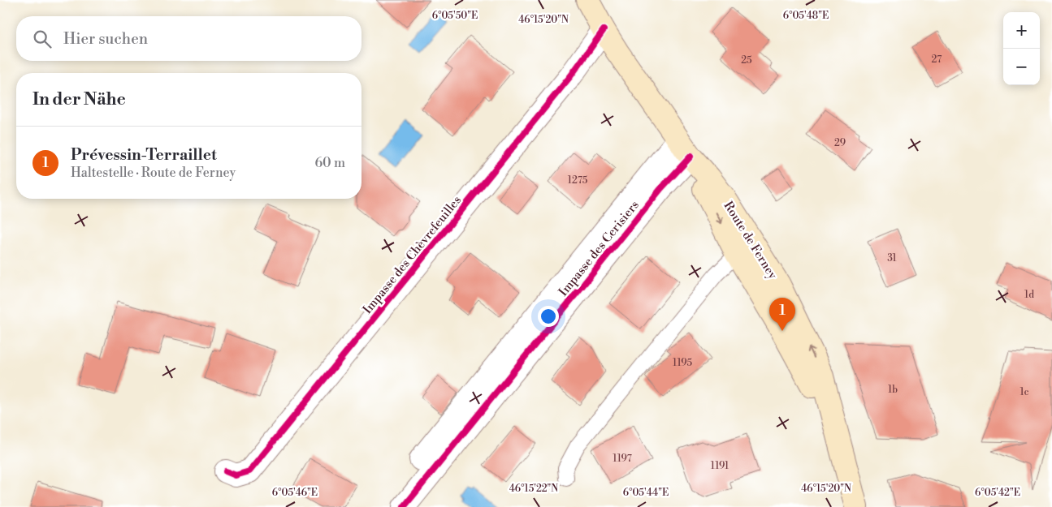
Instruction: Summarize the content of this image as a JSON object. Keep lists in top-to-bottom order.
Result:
{
  "streets": {
    "main road": ["Route de Ferney"],
    "street": ["Impasse des Cerisiers", "Impasse des Chèvrefeuilles"]
  },
  "crossings": [
    ["Route de Ferney", "Impasse des Cerisiers"],
    ["Route de Ferney", "Impasse des Chèvrefeuilles"]
  ],
  "house_numbers": [
    "27",
    "25",
    "29",
    "1275",
    "31",
    "1d",
    "1195",
    "1b",
    "1c",
    "1197",
    "1191"
  ],
  "page": {
    "map_buttons": ["+", "−"],
    "search": "Hier suchen",
    "heading": "In der Nähe",
    "list": [
      {
        "mark": "1",
        "name": "Prévessin-Terraillet",
        "note": "Haltestelle · Route de Ferney",
        "value": "60 m"
      }
    ],
    "pins": "1"
  },
  "coordinates": [
    "6°05'48\"E",
    "6°05'50\"E",
    "46°15'20\"N",
    "46°15'22\"N",
    "6°05'46\"E",
    "6°05'44\"E",
    "6°05'42\"E"
  ]
}
